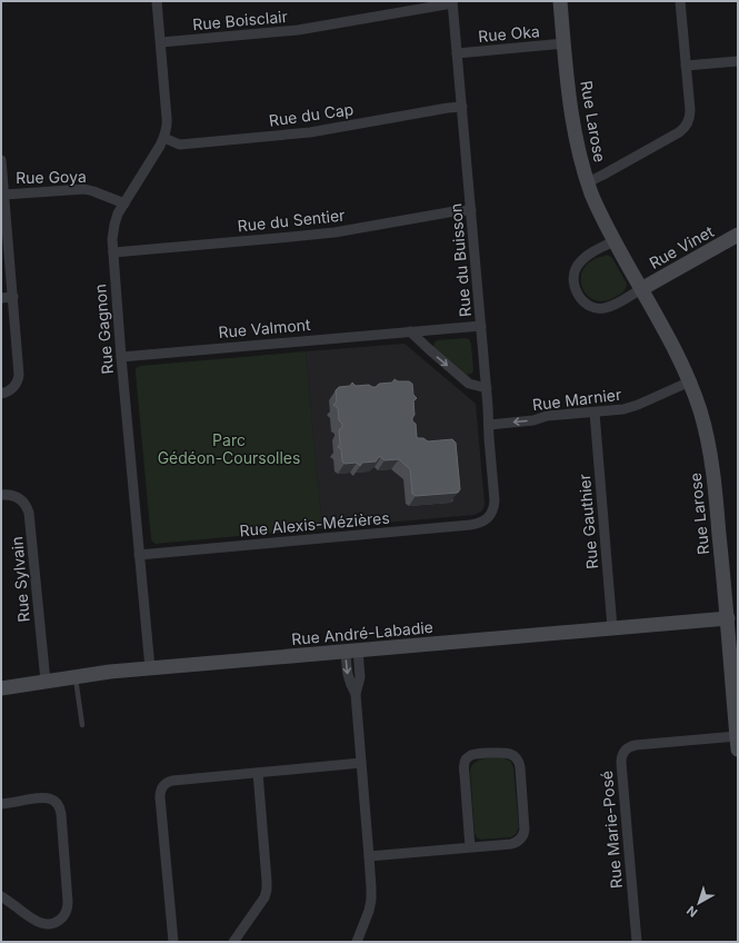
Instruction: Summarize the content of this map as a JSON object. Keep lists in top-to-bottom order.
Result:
{
  "streets": {
    "street": [
      "Rue Boisclair",
      "Rue Oka",
      "Rue du Cap",
      "Rue Larose",
      "Rue Goya",
      "Rue du Sentier",
      "Rue Vinet",
      "Rue du Buisson",
      "Rue Valmont",
      "Rue Gagnon",
      "Rue Marnier",
      "Rue Gauthier",
      "Rue Alexis-Mézières",
      "Rue Sylvain",
      "Rue André-Labadie",
      "Rue Marie-Posé"
    ]
  },
  "crossings": [
    ["Rue Boisclair", "Rue du Buisson"],
    ["Rue Boisclair", "Rue Gagnon"],
    ["Rue Oka", "Rue Larose"],
    ["Rue Oka", "Rue du Buisson"],
    ["Rue du Cap", "Rue du Buisson"],
    ["Rue du Cap", "Rue Gagnon"],
    ["Rue Larose", "Rue Vinet"],
    ["Rue Larose", "Rue Marnier"],
    ["Rue Larose", "Rue André-Labadie"],
    ["Rue Larose", "Rue Marie-Posé"],
    ["Rue Goya", "Rue Gagnon"],
    ["Rue du Sentier", "Rue du Buisson"],
    ["Rue du Sentier", "Rue Gagnon"],
    ["Rue du Buisson", "Rue Valmont"],
    ["Rue du Buisson", "Rue Marnier"],
    ["Rue du Buisson", "Rue Alexis-Mézières"],
    ["Rue Valmont", "Rue Gagnon"],
    ["Rue Gagnon", "Rue Alexis-Mézières"],
    ["Rue Gagnon", "Rue André-Labadie"],
    ["Rue Marnier", "Rue Gauthier"],
    ["Rue Gauthier", "Rue André-Labadie"],
    ["Rue Sylvain", "Rue André-Labadie"]
  ],
  "one_way": ["Rue Marnier"],
  "parks": ["Parc Gédéon-Coursolles"],
  "north": "bottom left"
}
